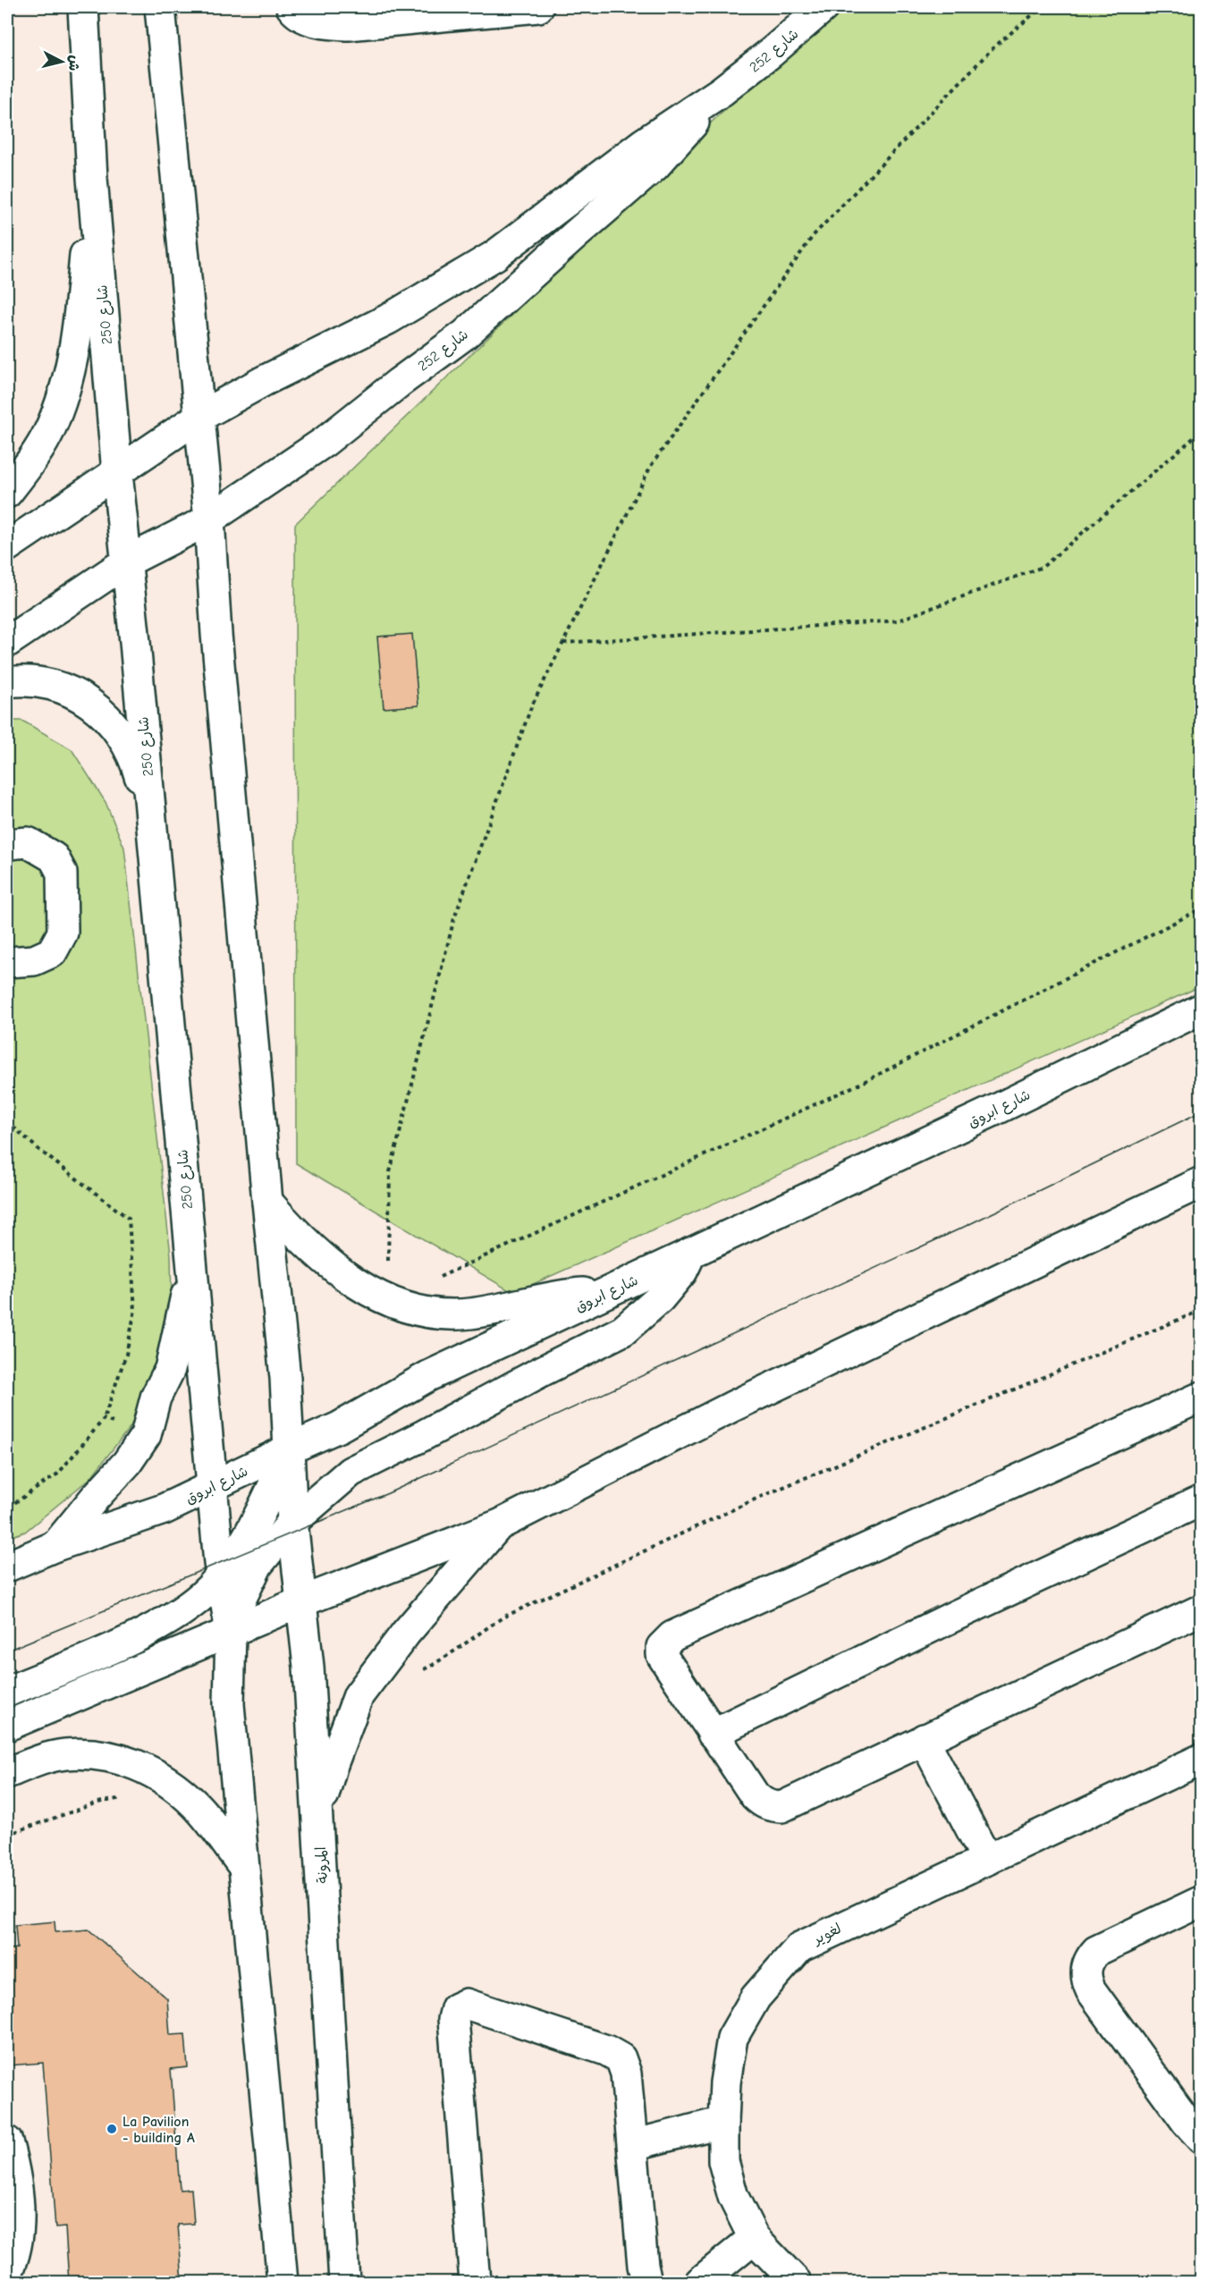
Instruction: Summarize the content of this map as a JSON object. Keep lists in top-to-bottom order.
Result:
{
  "streets": {
    "street": [
      "شارع 252",
      "شارع 250",
      "شارع ابروق",
      "المرونة",
      "لغوير"
    ]
  },
  "crossings": [
    ["شارع 252", "شارع 250"],
    ["شارع 250", "شارع ابروق"],
    ["شارع ابروق", "المرونة"]
  ],
  "places": ["La Pavilion - building A"],
  "north": "right"
}
